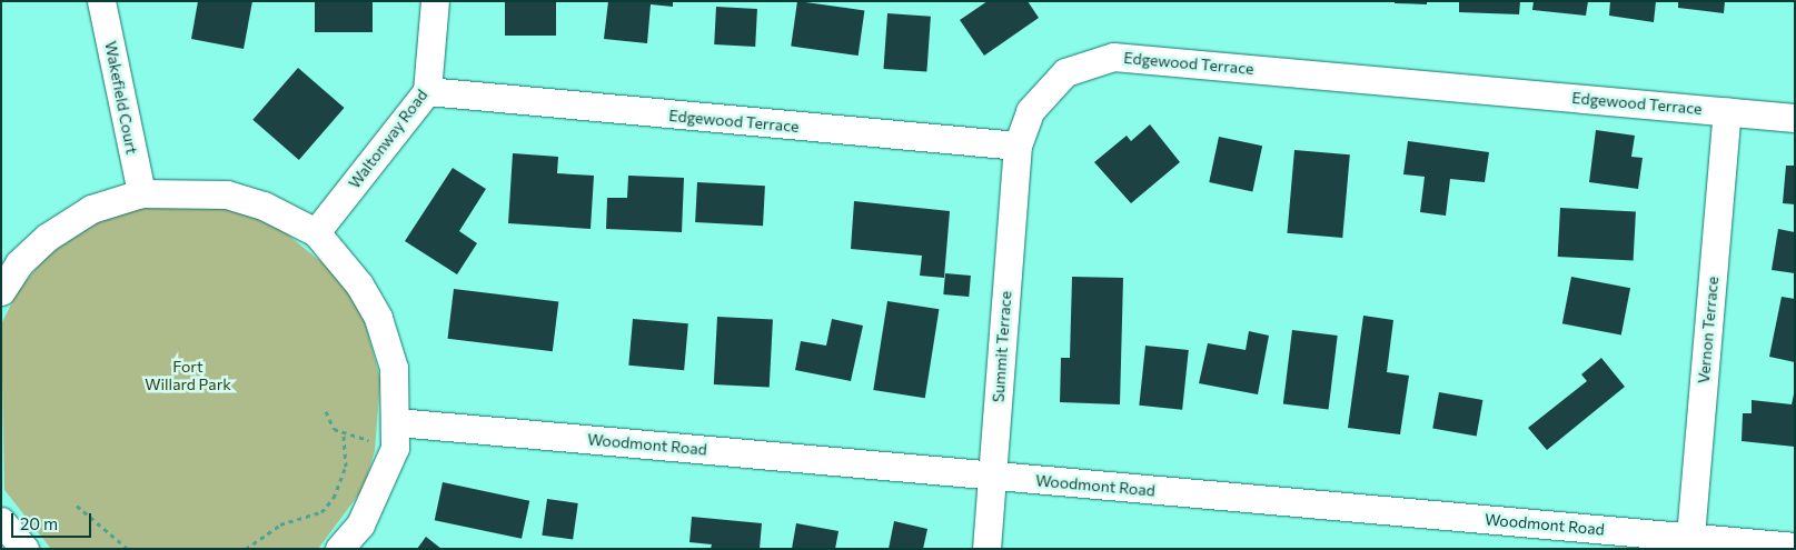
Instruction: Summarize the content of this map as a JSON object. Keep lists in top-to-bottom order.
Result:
{
  "streets": {
    "street": [
      "Edgewood Terrace",
      "Wakefield Court",
      "Waltonway Road",
      "Vernon Terrace",
      "Summit Terrace",
      "Woodmont Road"
    ]
  },
  "crossings": [
    ["Edgewood Terrace", "Waltonway Road"],
    ["Edgewood Terrace", "Vernon Terrace"],
    ["Edgewood Terrace", "Summit Terrace"],
    ["Vernon Terrace", "Woodmont Road"],
    ["Summit Terrace", "Woodmont Road"]
  ],
  "parks": ["Fort Willard Park"],
  "scale_bar": "20 m"
}
